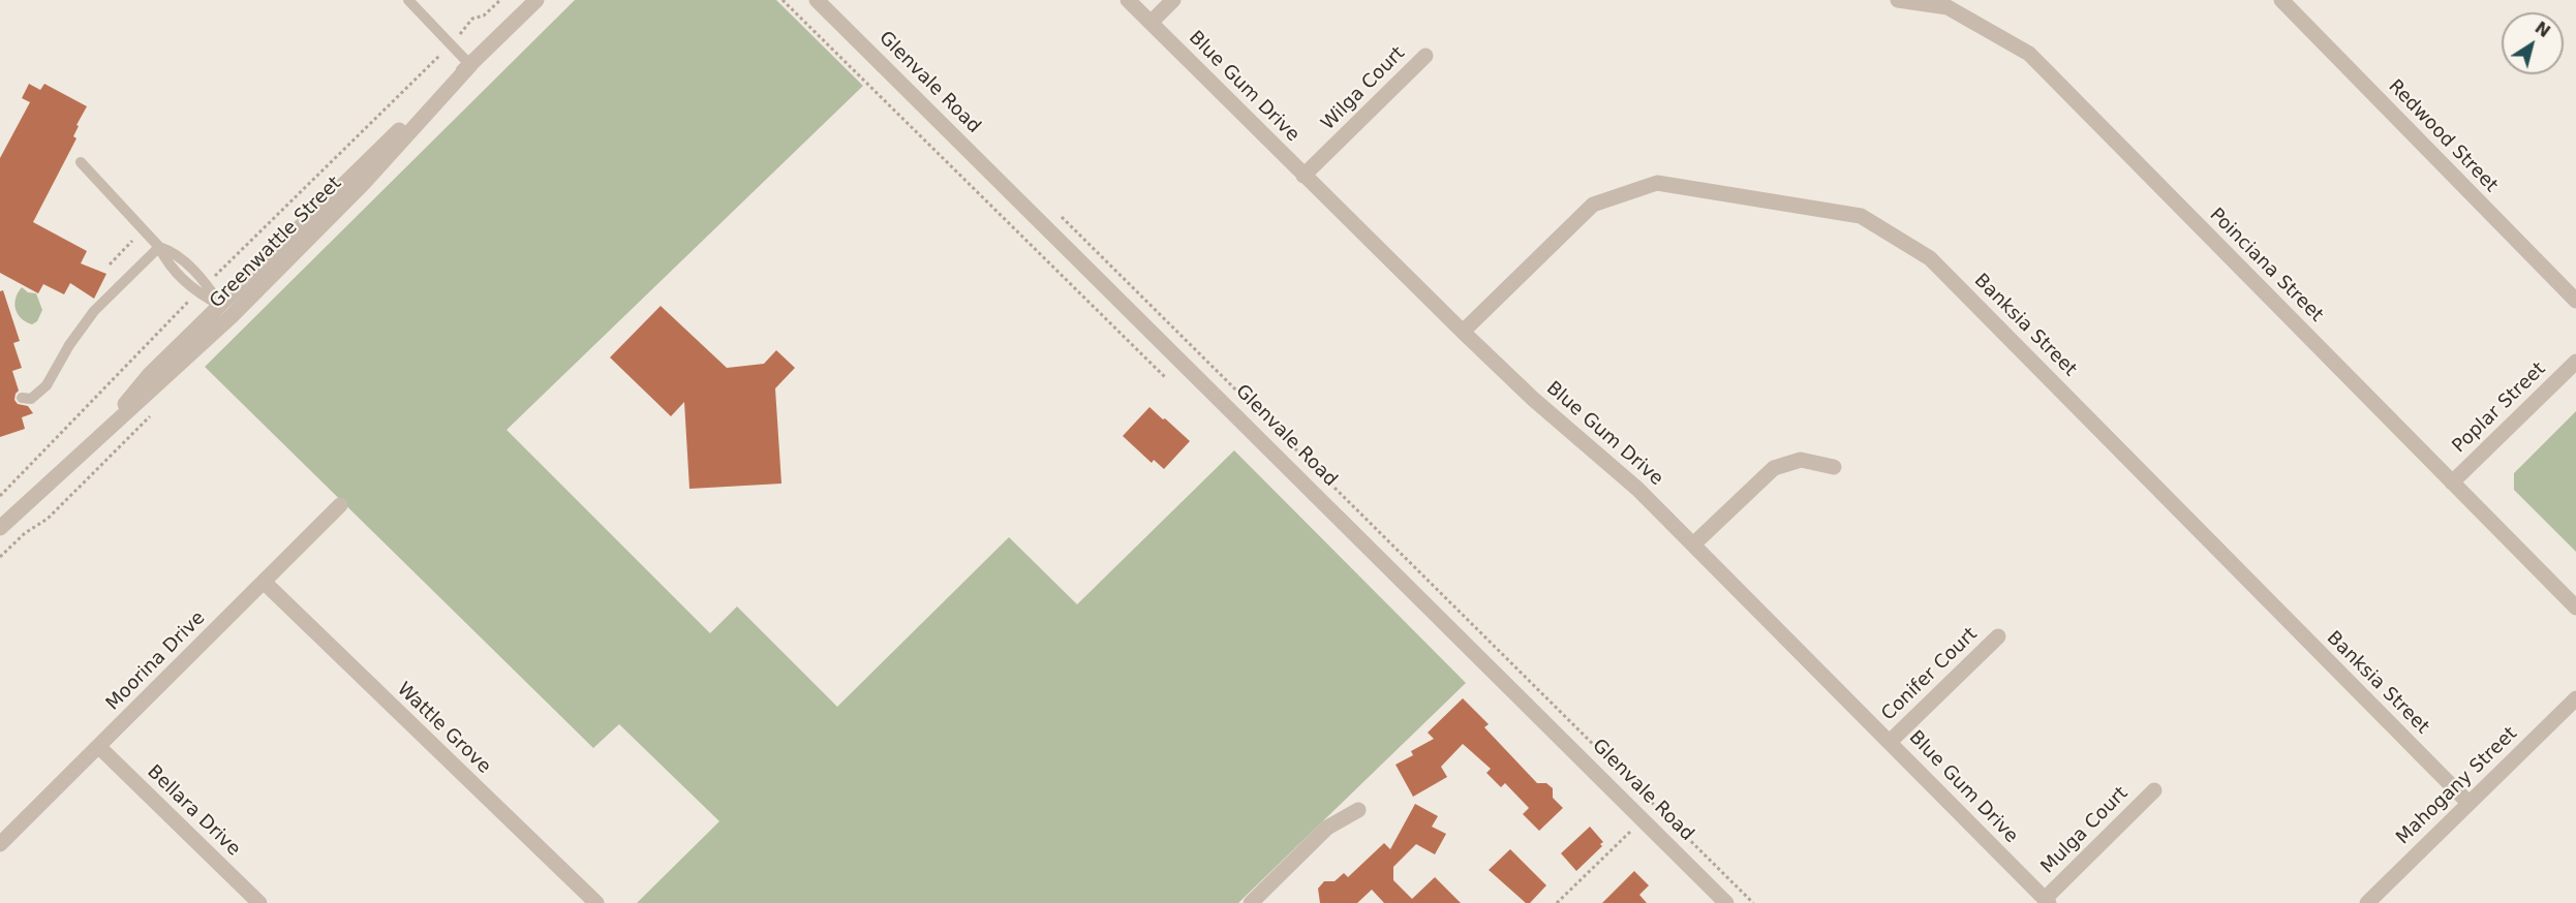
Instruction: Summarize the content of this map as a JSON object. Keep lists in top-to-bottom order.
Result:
{
  "streets": {
    "street": [
      "Glenvale Road",
      "Blue Gum Drive",
      "Wilga Court",
      "Redwood Street",
      "Greenwattle Street",
      "Poinciana Street",
      "Banksia Street",
      "Poplar Street",
      "Moorina Drive",
      "Conifer Court",
      "Wattle Grove",
      "Mahogany Street",
      "Bellara Drive",
      "Mulga Court"
    ]
  },
  "crossings": [
    ["Blue Gum Drive", "Wilga Court"],
    ["Blue Gum Drive", "Banksia Street"],
    ["Blue Gum Drive", "Conifer Court"],
    ["Blue Gum Drive", "Mulga Court"],
    ["Poinciana Street", "Poplar Street"],
    ["Banksia Street", "Mahogany Street"],
    ["Moorina Drive", "Wattle Grove"],
    ["Moorina Drive", "Bellara Drive"]
  ],
  "north": "top right"
}
